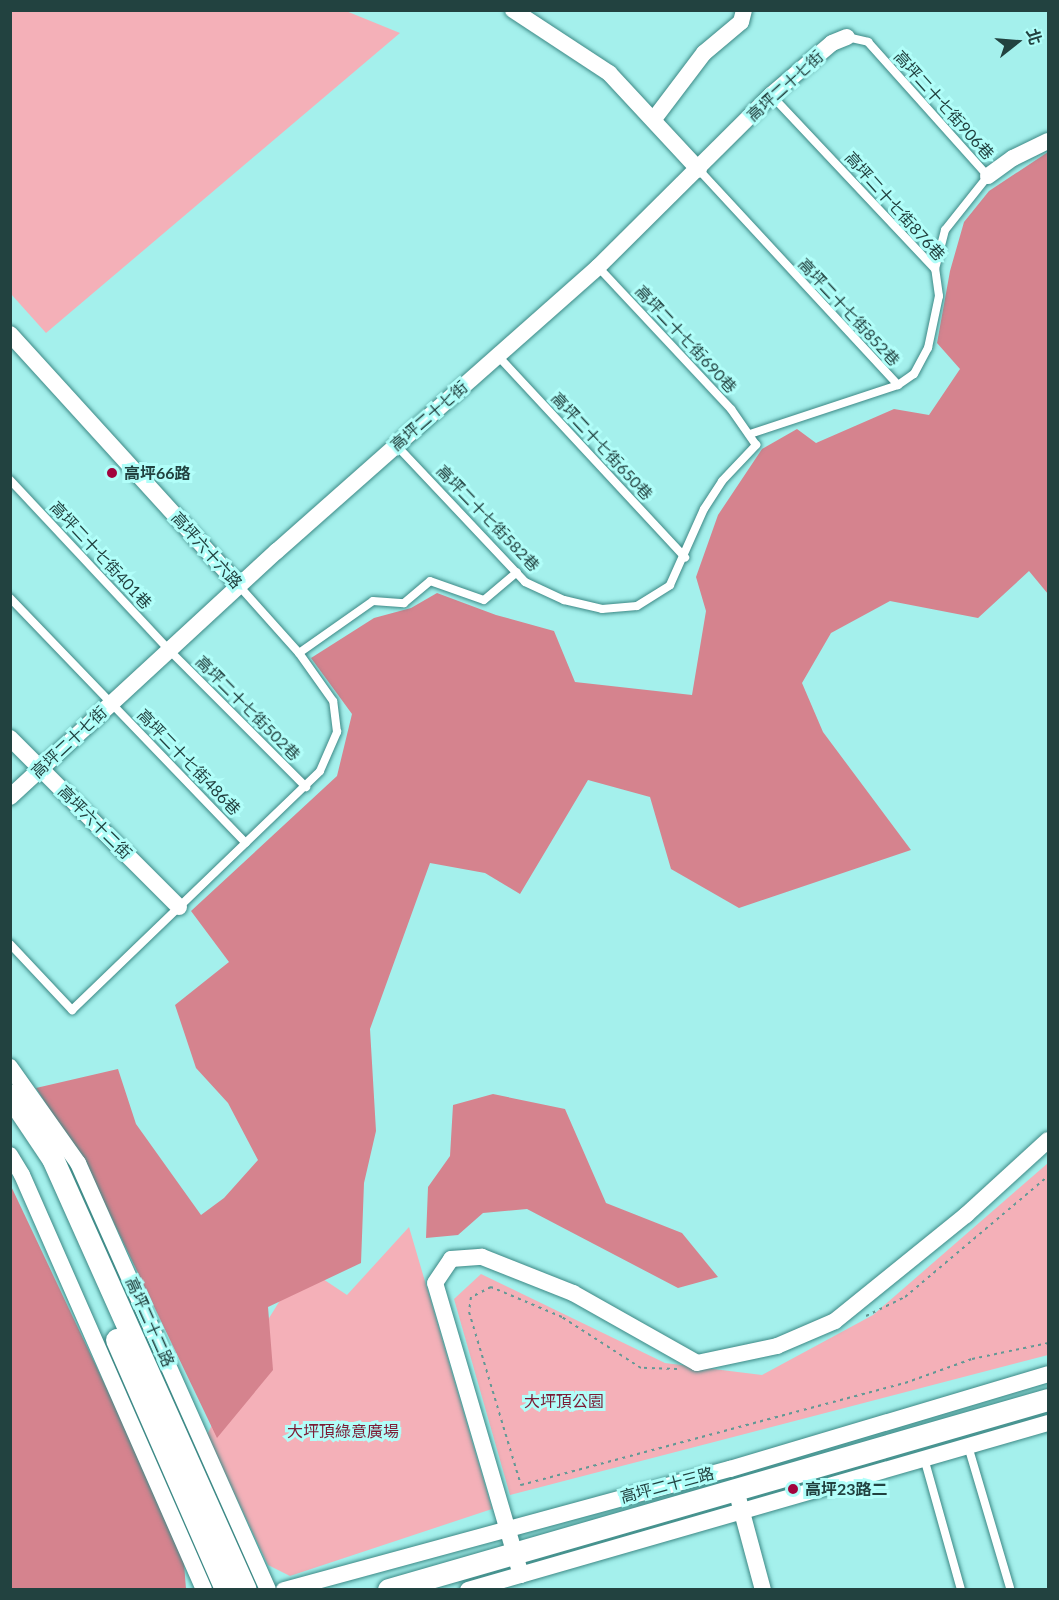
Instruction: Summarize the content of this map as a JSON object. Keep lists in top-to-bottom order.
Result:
{
  "streets": {
    "street": [
      "高坪二十七街",
      "高坪六十六路",
      "高坪六十二街",
      "高坪二十二路",
      "高坪二十三路"
    ],
    "lane": [
      "高坪二十七街906巷",
      "高坪二十七街876巷",
      "高坪二十七街852巷",
      "高坪二十七街690巷",
      "高坪二十七街650巷",
      "高坪二十七街582巷",
      "高坪二十七街401巷",
      "高坪二十七街502巷",
      "高坪二十七街486巷"
    ]
  },
  "crossings": [
    ["高坪二十七街", "高坪二十七街906巷"],
    ["高坪二十七街", "高坪二十七街876巷"],
    ["高坪二十七街", "高坪二十七街852巷"],
    ["高坪二十七街", "高坪二十七街690巷"],
    ["高坪二十七街", "高坪二十七街650巷"],
    ["高坪二十七街", "高坪二十七街582巷"],
    ["高坪二十七街", "高坪六十六路"],
    ["高坪二十七街", "高坪二十七街401巷"],
    ["高坪二十七街", "高坪二十七街502巷"],
    ["高坪二十七街", "高坪二十七街486巷"],
    ["高坪二十七街", "高坪六十二街"],
    ["高坪二十七街906巷", "高坪二十七街876巷"],
    ["高坪二十七街876巷", "高坪二十七街852巷"],
    ["高坪二十七街852巷", "高坪二十七街690巷"],
    ["高坪二十七街650巷", "高坪二十七街582巷"],
    ["高坪六十六路", "高坪二十七街502巷"],
    ["高坪六十六路", "高坪二十七街486巷"],
    ["高坪六十六路", "高坪六十二街"],
    ["高坪二十七街401巷", "高坪二十七街502巷"]
  ],
  "parks": ["大坪頂公園", "大坪頂綠意廣場"],
  "places": ["高坪66路", "高坪23路二"],
  "north": "right"
}
